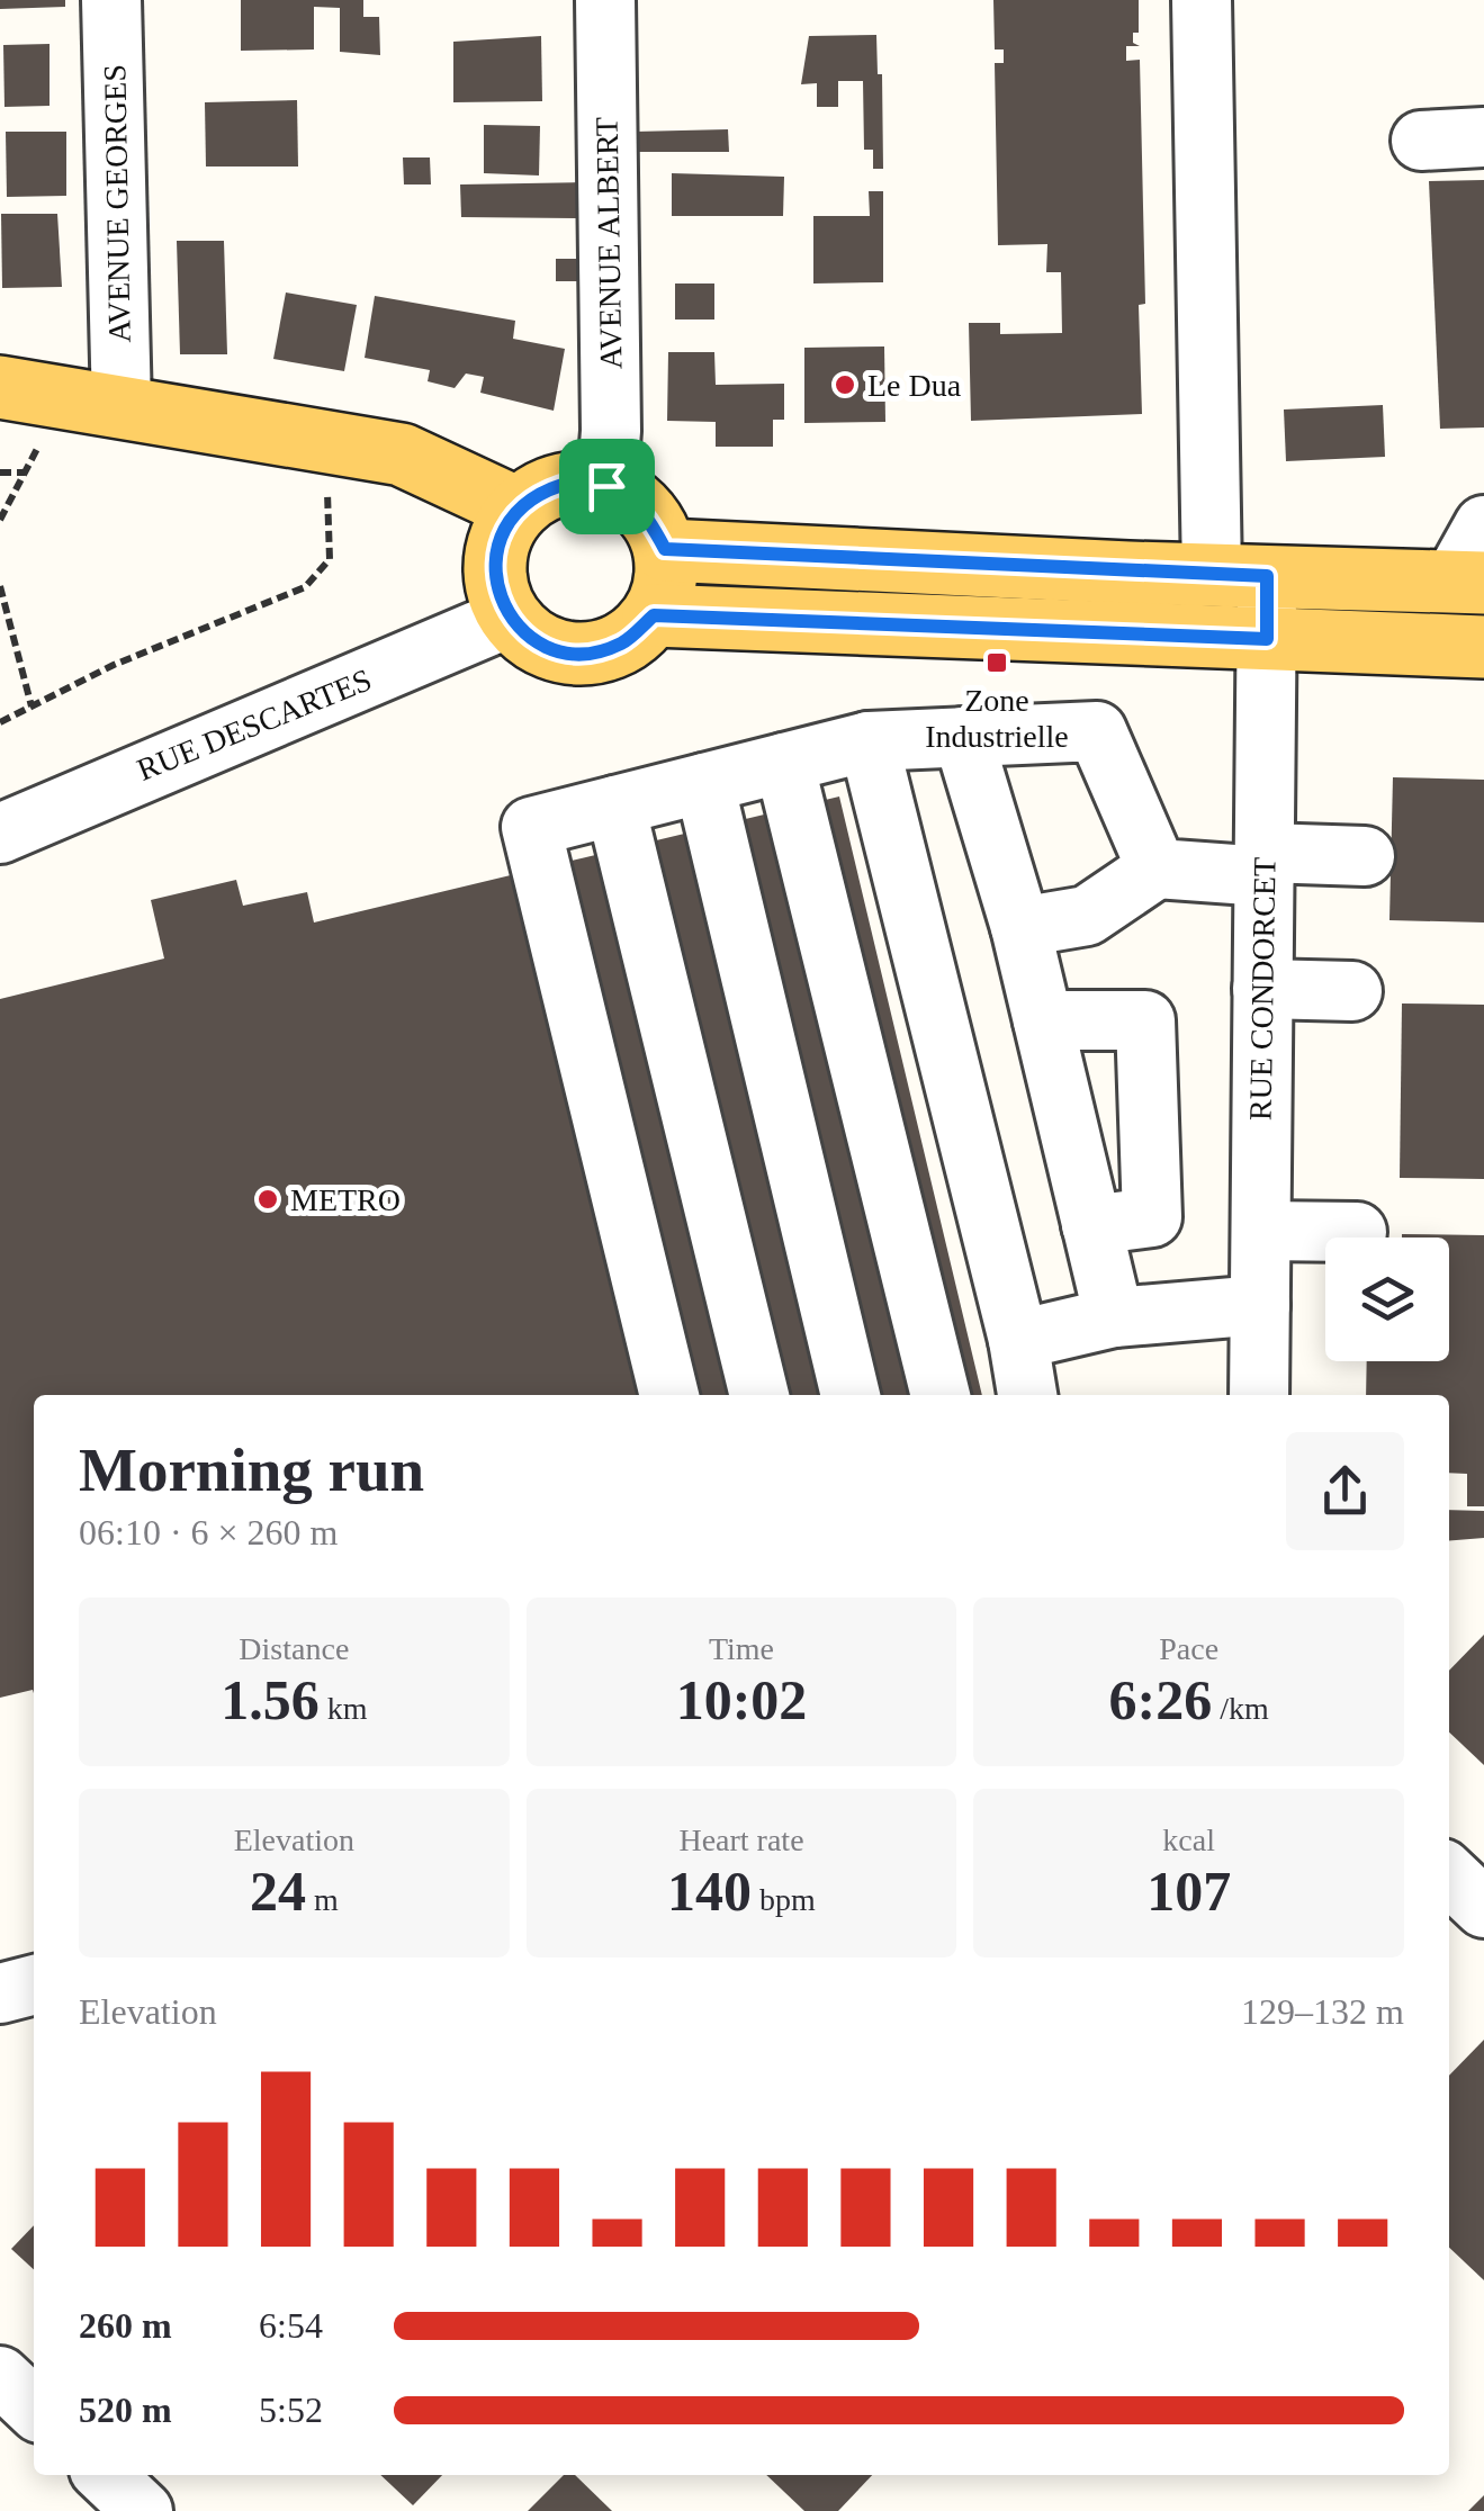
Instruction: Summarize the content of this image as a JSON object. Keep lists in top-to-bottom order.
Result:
{
  "streets": {
    "street": [
      "AVENUE GEORGES",
      "AVENUE ALBERT",
      "RUE DESCARTES",
      "RUE CONDORCET"
    ]
  },
  "crossings": [
    ["AVENUE ALBERT", "RUE DESCARTES"]
  ],
  "places": {
    "other": ["Le Dua", "METRO"],
    "transit": ["Zone Industrielle"]
  },
  "page": {
    "heading": ["Morning run", "06:10 · 6 × 260 m"],
    "stats": [
      ["Distance", "1.56 km"],
      ["Time", "10:02"],
      ["Pace", "6:26 /km"],
      ["Elevation", "24 m"],
      ["Heart rate", "140 bpm"],
      ["kcal", "107"]
    ],
    "chart": ["Elevation", "129–132 m"],
    "list": [
      {
        "name": "260 m",
        "note": "6:54"
      },
      {
        "name": "520 m",
        "note": "5:52"
      }
    ]
  }
}
